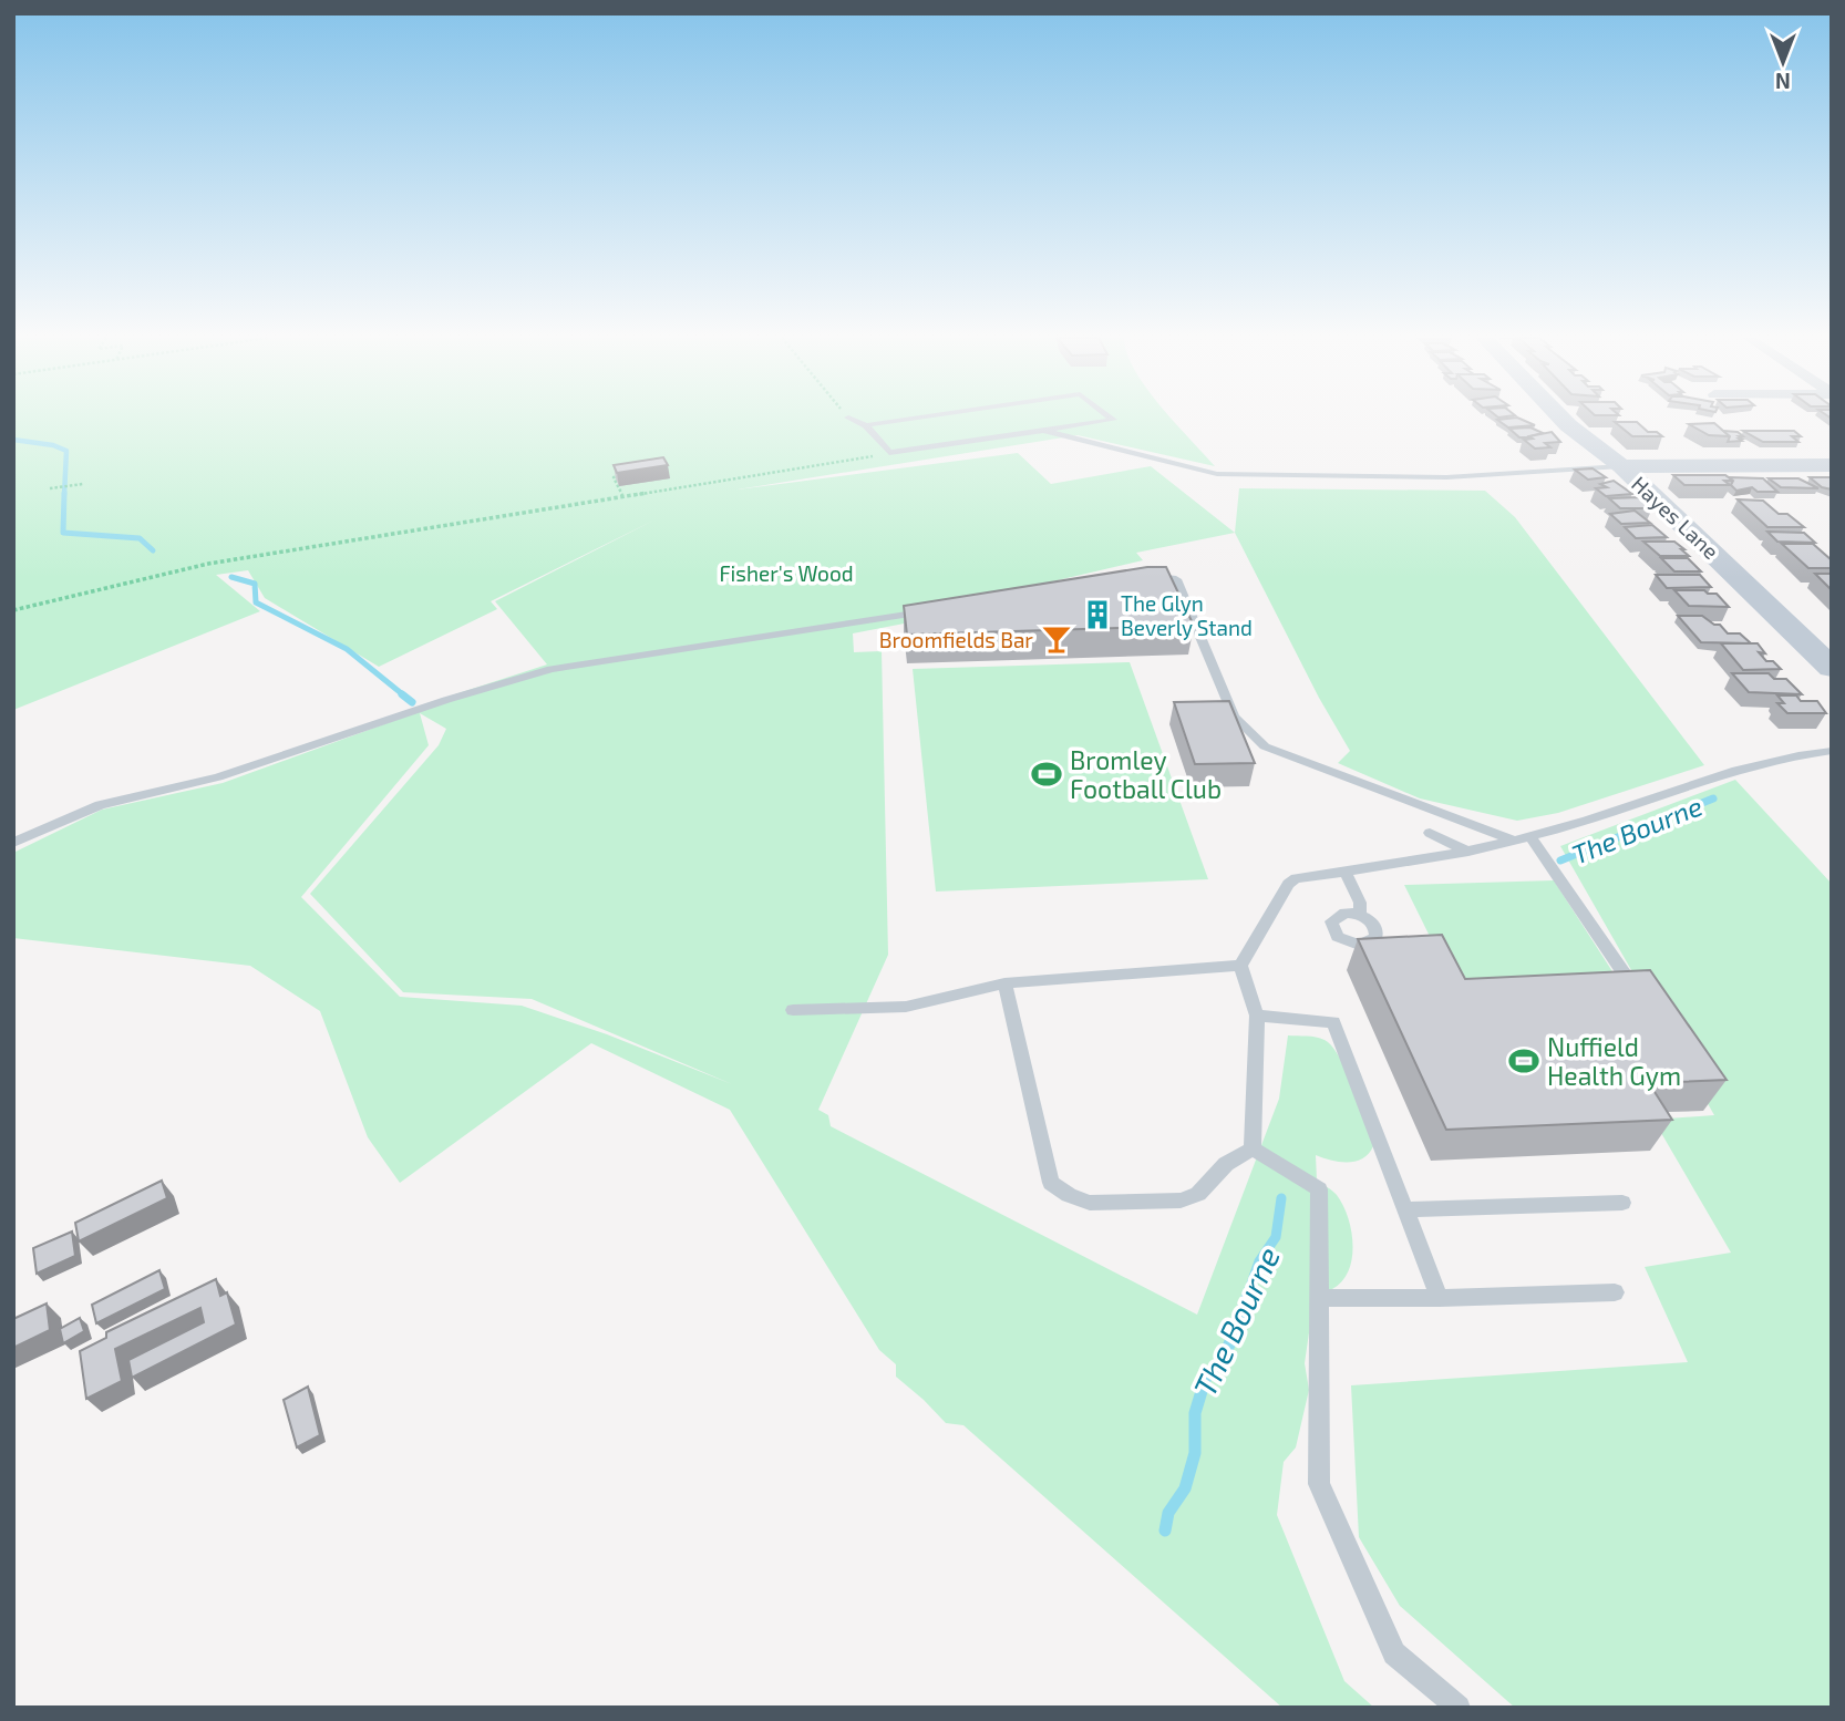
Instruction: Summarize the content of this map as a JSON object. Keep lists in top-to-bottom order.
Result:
{
  "streets": {
    "main road": ["Hayes Lane"]
  },
  "water": ["The Bourne"],
  "parks": ["Fisher's Wood"],
  "places": {
    "building": ["The Glyn Beverly Stand"],
    "bar": ["Broomfields Bar"],
    "sports": ["Bromley Football Club", "Nuffield Health Gym"]
  },
  "north": "bottom"
}
